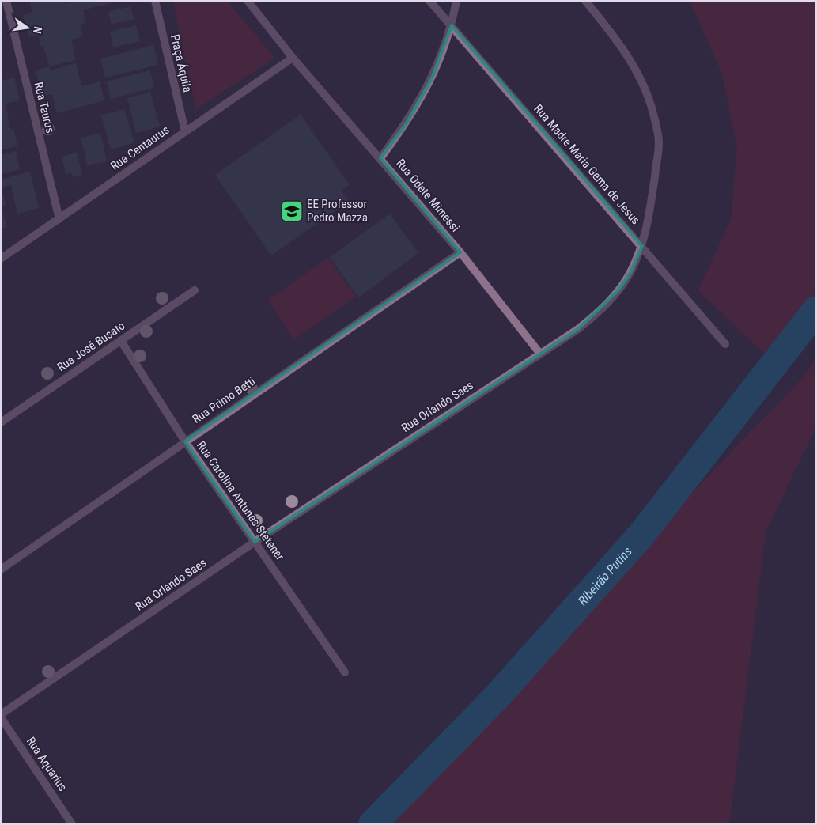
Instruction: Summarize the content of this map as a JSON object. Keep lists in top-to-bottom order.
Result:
{
  "streets": {
    "street": [
      "Praça Áquila",
      "Rua Taurus",
      "Rua Centaurus",
      "Rua Madre Maria Gema de Jesus",
      "Rua Odete Mimessi",
      "Rua José Busato",
      "Rua Primo Betti",
      "Rua Orlando Saes",
      "Rua Carolina Antunes Stetener",
      "Rua Aquarius"
    ]
  },
  "crossings": [
    ["Praça Áquila", "Rua Centaurus"],
    ["Rua Taurus", "Rua Centaurus"],
    ["Rua Centaurus", "Rua Odete Mimessi"],
    ["Rua Madre Maria Gema de Jesus", "Rua Orlando Saes"],
    ["Rua Odete Mimessi", "Rua Primo Betti"],
    ["Rua Odete Mimessi", "Rua Orlando Saes"],
    ["Rua José Busato", "Rua Carolina Antunes Stetener"],
    ["Rua Primo Betti", "Rua Carolina Antunes Stetener"],
    ["Rua Orlando Saes", "Rua Carolina Antunes Stetener"]
  ],
  "water": ["Ribeirão Putins"],
  "places": {
    "school or university": ["EE Professor Pedro Mazza"]
  },
  "north": "right"
}
